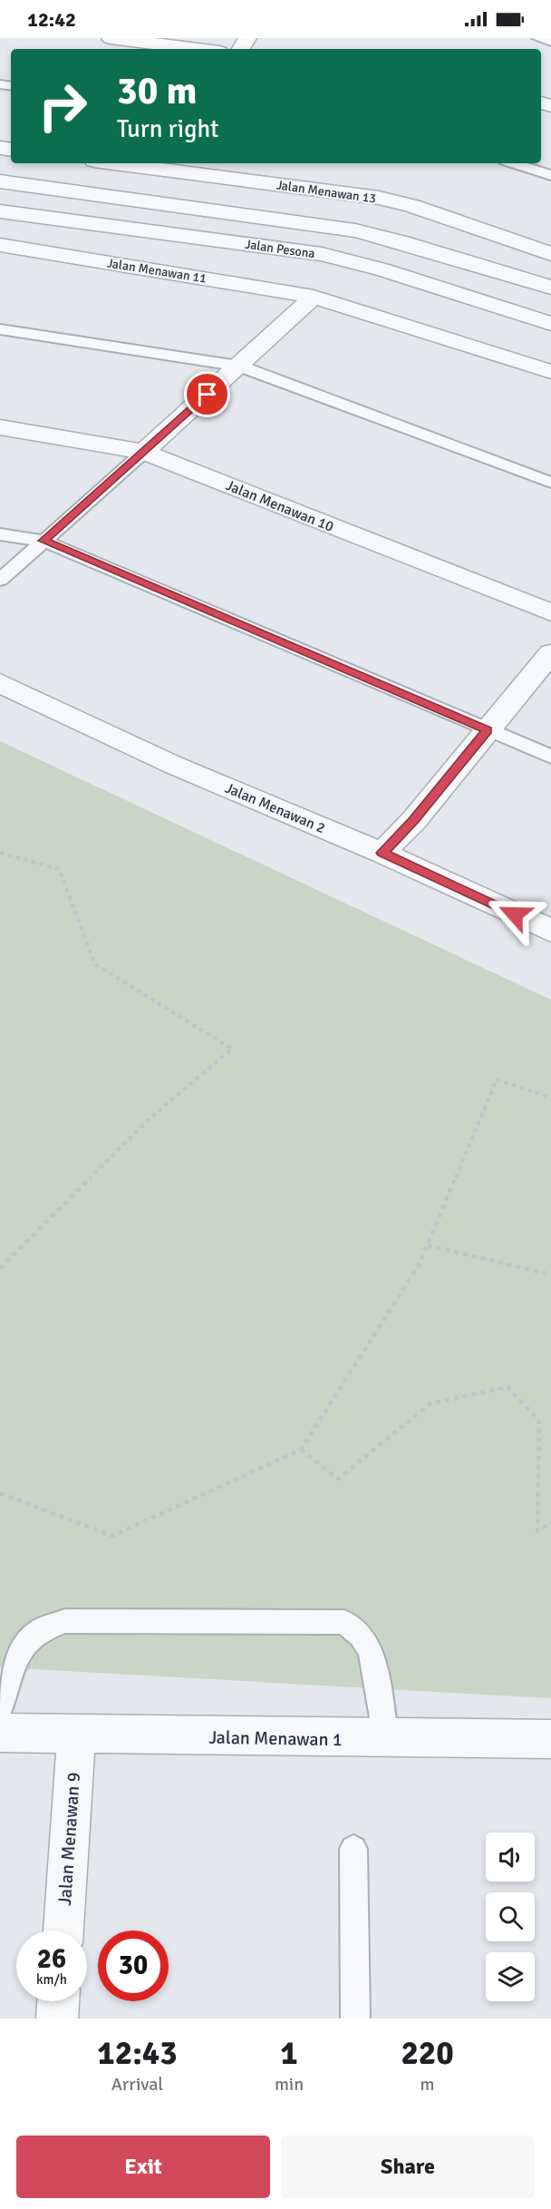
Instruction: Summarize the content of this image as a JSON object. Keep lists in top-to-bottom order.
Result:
{
  "streets": {
    "street": [
      "Jalan Menawan 13",
      "Jalan Pesona",
      "Jalan Menawan 11",
      "Jalan Menawan 10",
      "Jalan Menawan 2",
      "Jalan Menawan 1",
      "Jalan Menawan 9"
    ]
  },
  "crossings": [
    ["Jalan Menawan 1", "Jalan Menawan 9"]
  ],
  "page": {
    "status": "12:42",
    "turn": ["30 m", "Turn right"],
    "speed": "26 km/h",
    "limit": "30",
    "eta": [
      "12:43",
      "Arrival",
      "1",
      "min",
      "220",
      "m"
    ],
    "buttons": ["Exit", "Share"]
  }
}
